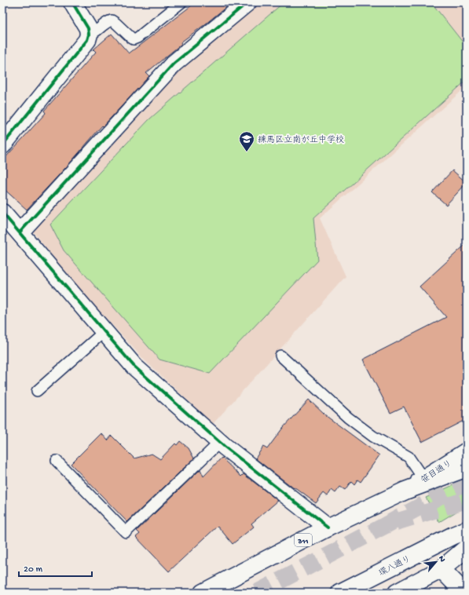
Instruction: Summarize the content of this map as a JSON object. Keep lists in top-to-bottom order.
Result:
{
  "streets": {
    "street": ["笹目通り", "311", "環八通り"]
  },
  "crossings": [
    ["笹目通り", "311"]
  ],
  "places": {
    "school or university": ["練馬区立南が丘中学校"]
  },
  "scale_bar": "20 m",
  "north": "top right"
}
